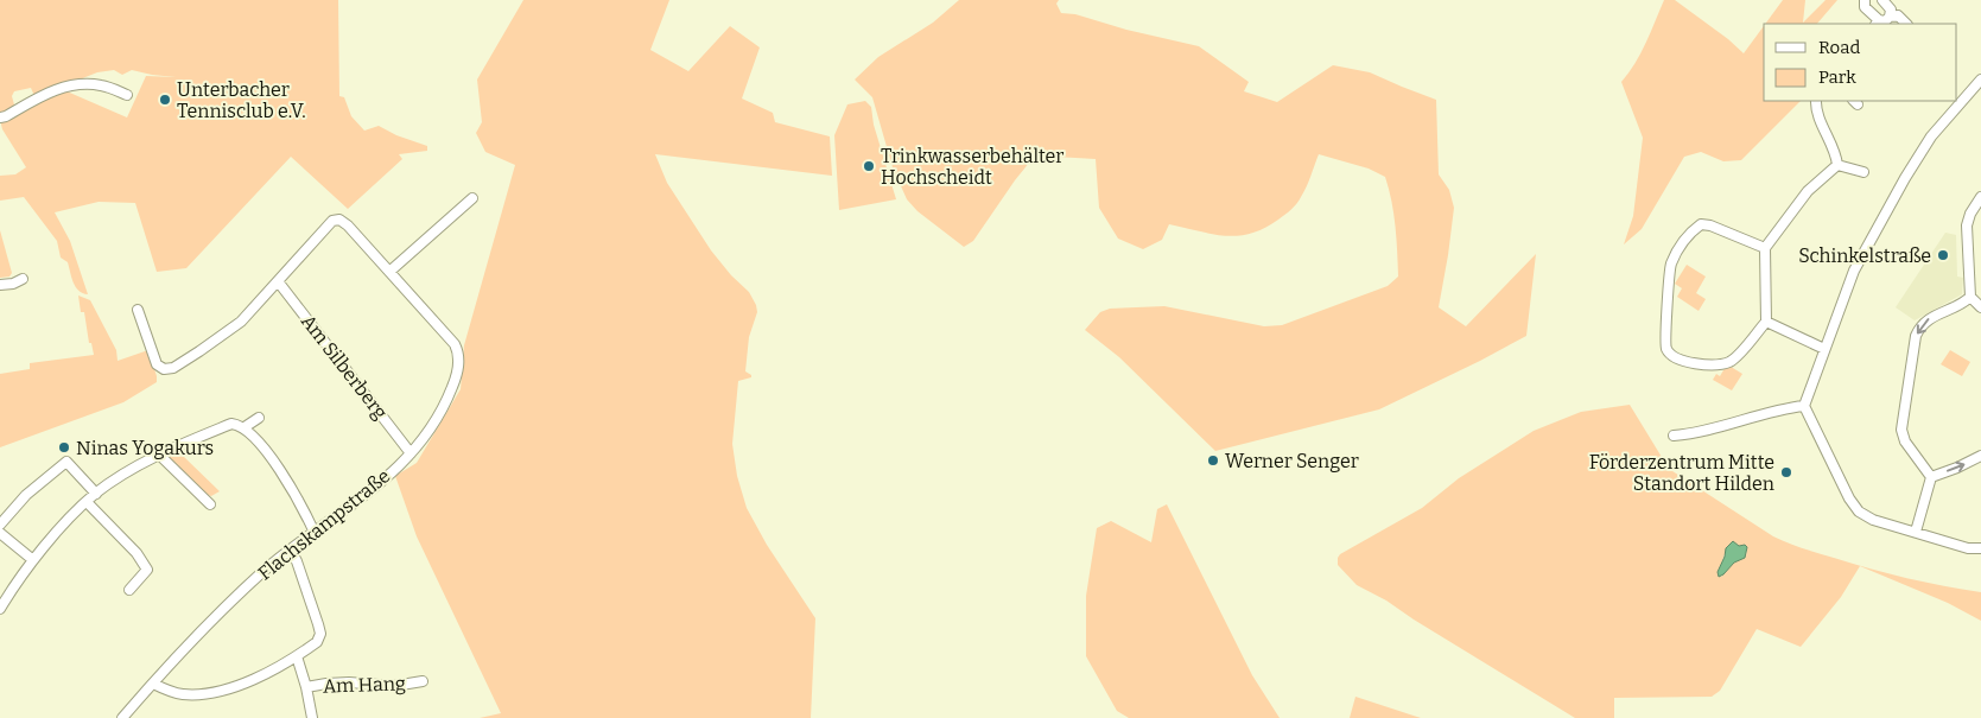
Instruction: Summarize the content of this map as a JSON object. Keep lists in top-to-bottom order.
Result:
{
  "streets": {
    "street": ["Am Silberberg", "Flachskampstraße", "Am Hang"]
  },
  "crossings": [
    ["Am Silberberg", "Flachskampstraße"]
  ],
  "places": [
    "Unterbacher Tennisclub e.V.",
    "Trinkwasserbehälter Hochscheidt",
    "Schinkelstraße",
    "Ninas Yogakurs",
    "Werner Senger",
    "Förderzentrum Mitte Standort Hilden"
  ],
  "legend": ["Road", "Park"]
}
